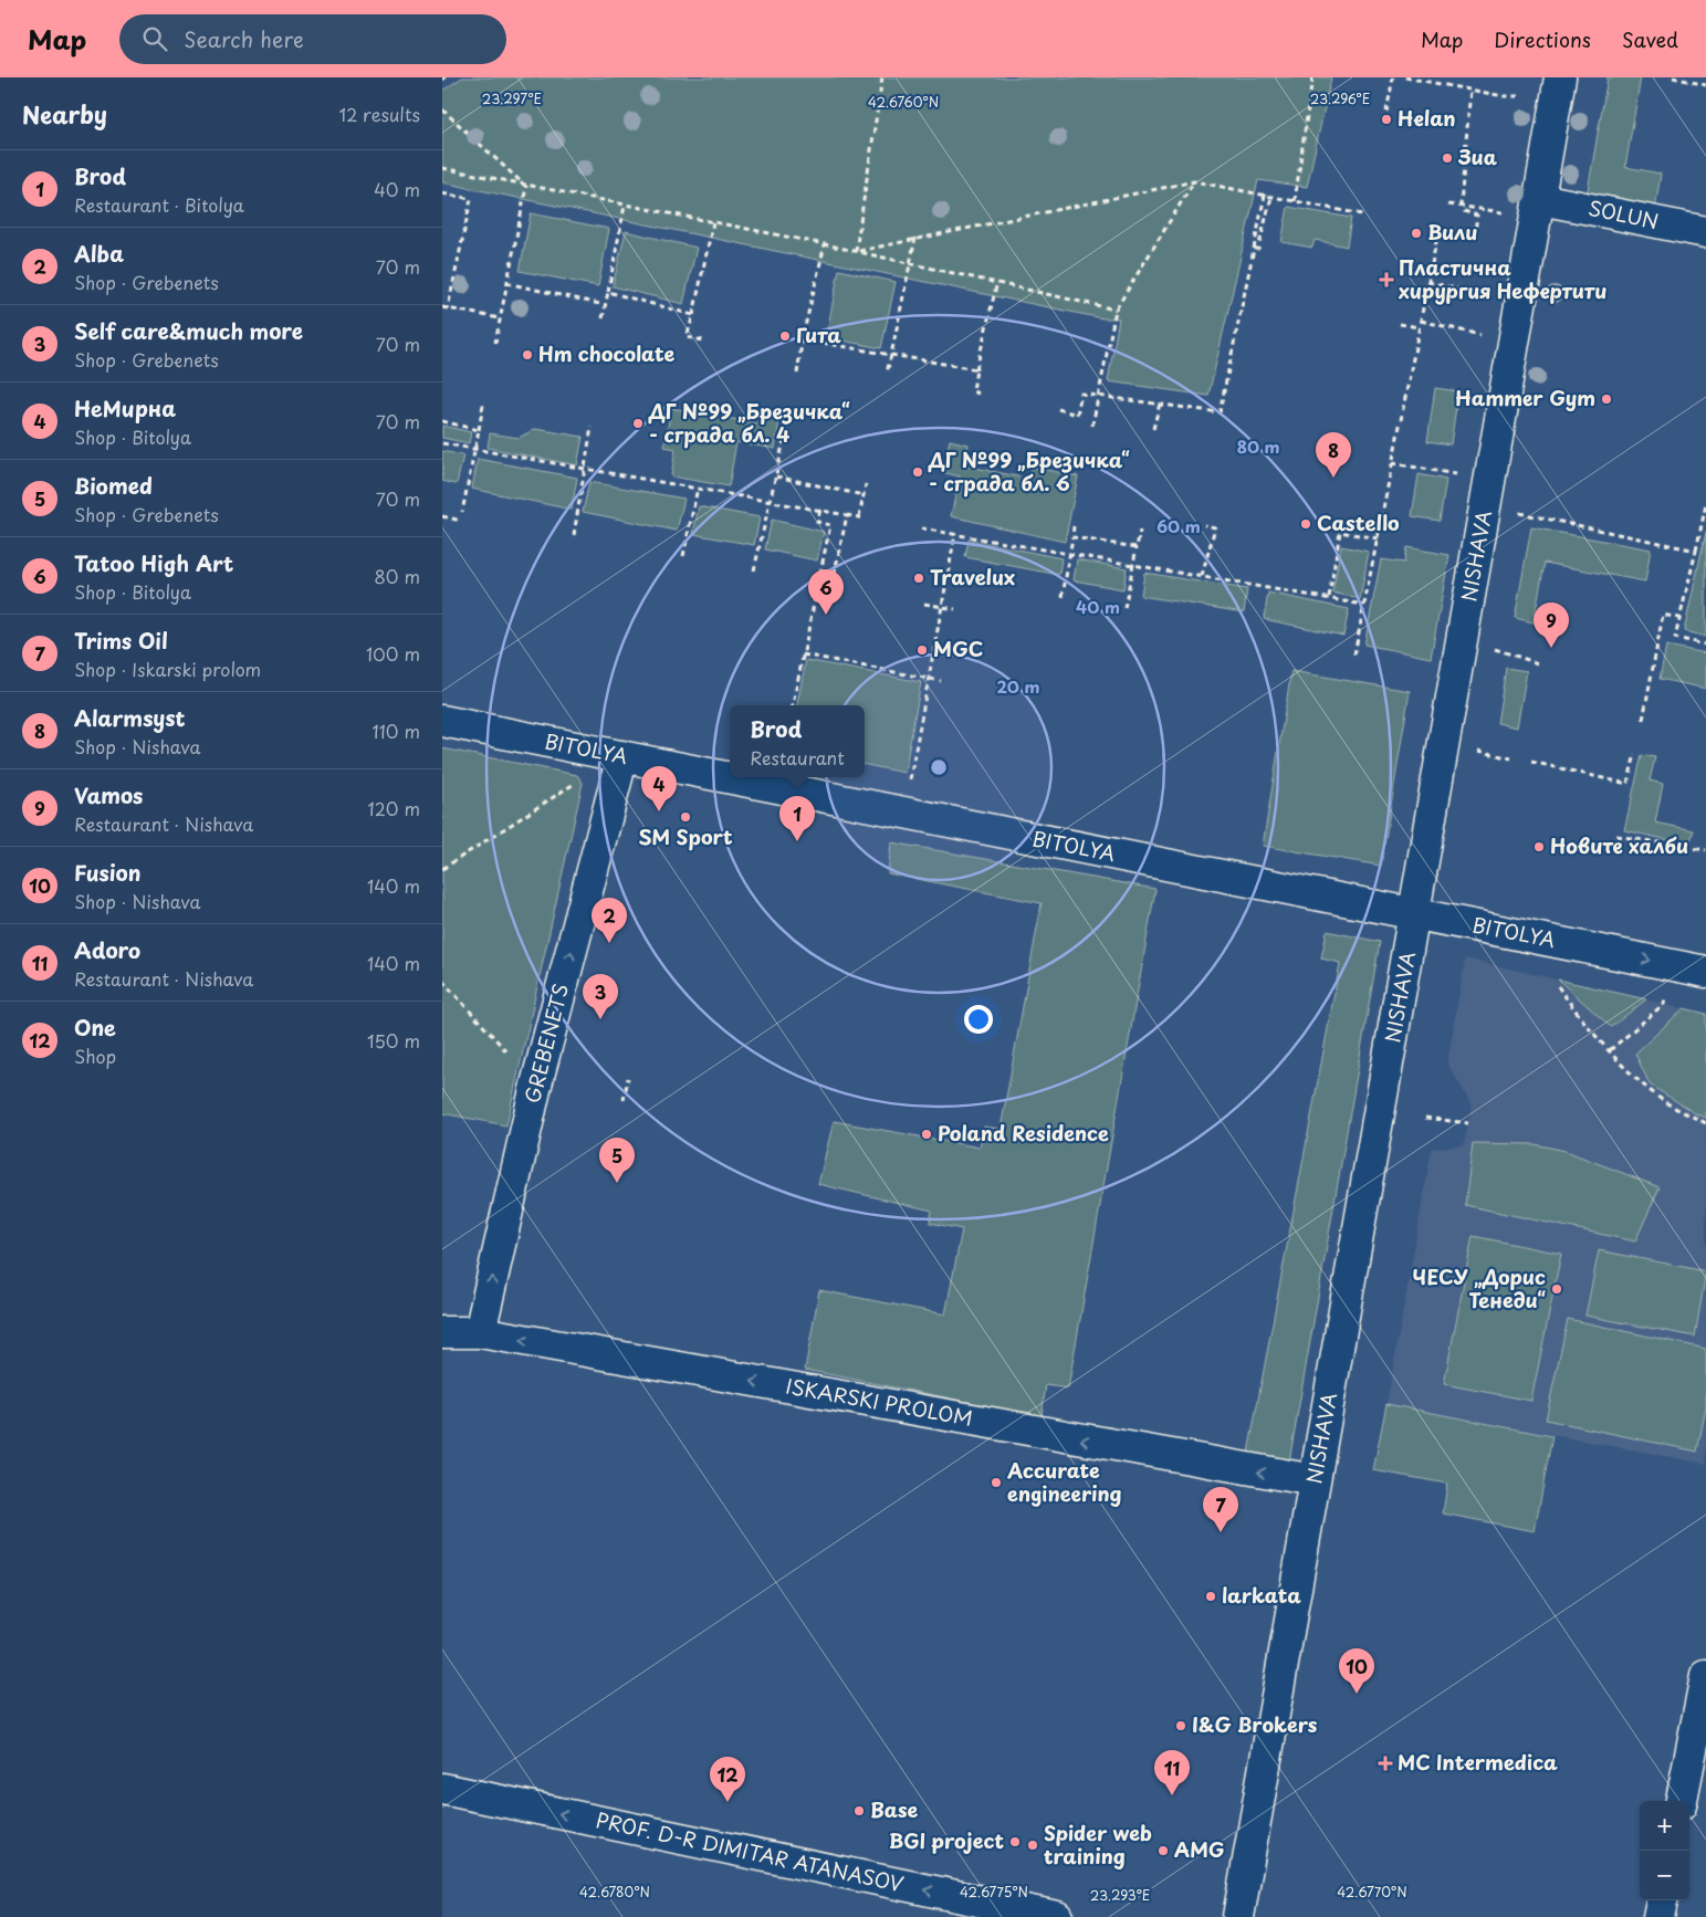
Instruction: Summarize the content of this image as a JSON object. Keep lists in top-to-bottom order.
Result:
{
  "streets": {
    "street": [
      "SOLUN",
      "NISHAVA",
      "BITOLYA",
      "GREBENETS",
      "ISKARSKI PROLOM",
      "PROF. D-R DIMITAR ATANASOV"
    ]
  },
  "crossings": [
    ["SOLUN", "NISHAVA"],
    ["NISHAVA", "BITOLYA"],
    ["NISHAVA", "ISKARSKI PROLOM"],
    ["BITOLYA", "GREBENETS"],
    ["GREBENETS", "ISKARSKI PROLOM"]
  ],
  "one_way": ["GREBENETS", "ISKARSKI PROLOM", "PROF. D-R DIMITAR ATANASOV"],
  "places": {
    "other": [
      "Helan",
      "Зиа",
      "Вили",
      "Гита",
      "Hm chocolate",
      "Hammer Gym",
      "ДГ №99 „Брезичка“ - сграда бл. 4",
      "ДГ №99 „Брезичка“ - сграда бл. 6",
      "Castello",
      "Travelux",
      "MGC",
      "SM Sport",
      "Новите халби",
      "Poland Residence",
      "ЧЕСУ „Дорис Тенеди“",
      "Accurate engineering",
      "larkata",
      "I&G Brokers",
      "Base",
      "BGI project",
      "Spider web training",
      "AMG"
    ],
    "health": ["Пластична хирургия Нефертити", "MC Intermedica"]
  },
  "page": {
    "header": "Map",
    "search": "Search here",
    "nav": ["Map", "Directions", "Saved"],
    "heading": ["Nearby", "12 results"],
    "list": [
      {
        "mark": "1",
        "name": "Brod",
        "note": "Restaurant · Bitolya",
        "value": "40 m"
      },
      {
        "mark": "2",
        "name": "Alba",
        "note": "Shop · Grebenets",
        "value": "70 m"
      },
      {
        "mark": "3",
        "name": "Self care&much more",
        "note": "Shop · Grebenets",
        "value": "70 m"
      },
      {
        "mark": "4",
        "name": "НеМирна",
        "note": "Shop · Bitolya",
        "value": "70 m"
      },
      {
        "mark": "5",
        "name": "Biomed",
        "note": "Shop · Grebenets",
        "value": "70 m"
      },
      {
        "mark": "6",
        "name": "Tatoo High Art",
        "note": "Shop · Bitolya",
        "value": "80 m"
      },
      {
        "mark": "7",
        "name": "Trims Oil",
        "note": "Shop · Iskarski prolom",
        "value": "100 m"
      },
      {
        "mark": "8",
        "name": "Alarmsyst",
        "note": "Shop · Nishava",
        "value": "110 m"
      },
      {
        "mark": "9",
        "name": "Vamos",
        "note": "Restaurant · Nishava",
        "value": "120 m"
      },
      {
        "mark": "10",
        "name": "Fusion",
        "note": "Shop · Nishava",
        "value": "140 m"
      },
      {
        "mark": "11",
        "name": "Adoro",
        "note": "Restaurant · Nishava",
        "value": "140 m"
      },
      {
        "mark": "12",
        "name": "One",
        "note": "Shop",
        "value": "150 m"
      }
    ],
    "pins": [
      "8",
      "6",
      "9",
      "4",
      "1",
      "2",
      "3",
      "5",
      "7",
      "10",
      "11",
      "12"
    ],
    "popup": ["Brod", "Restaurant"],
    "map_buttons": ["+", "−"]
  },
  "coordinates": [
    "23.297°E",
    "23.296°E",
    "42.6760°N",
    "42.6780°N",
    "42.6775°N",
    "42.6770°N",
    "23.293°E"
  ],
  "rings": [
    "80 m",
    "60 m",
    "40 m",
    "20 m"
  ]
}
